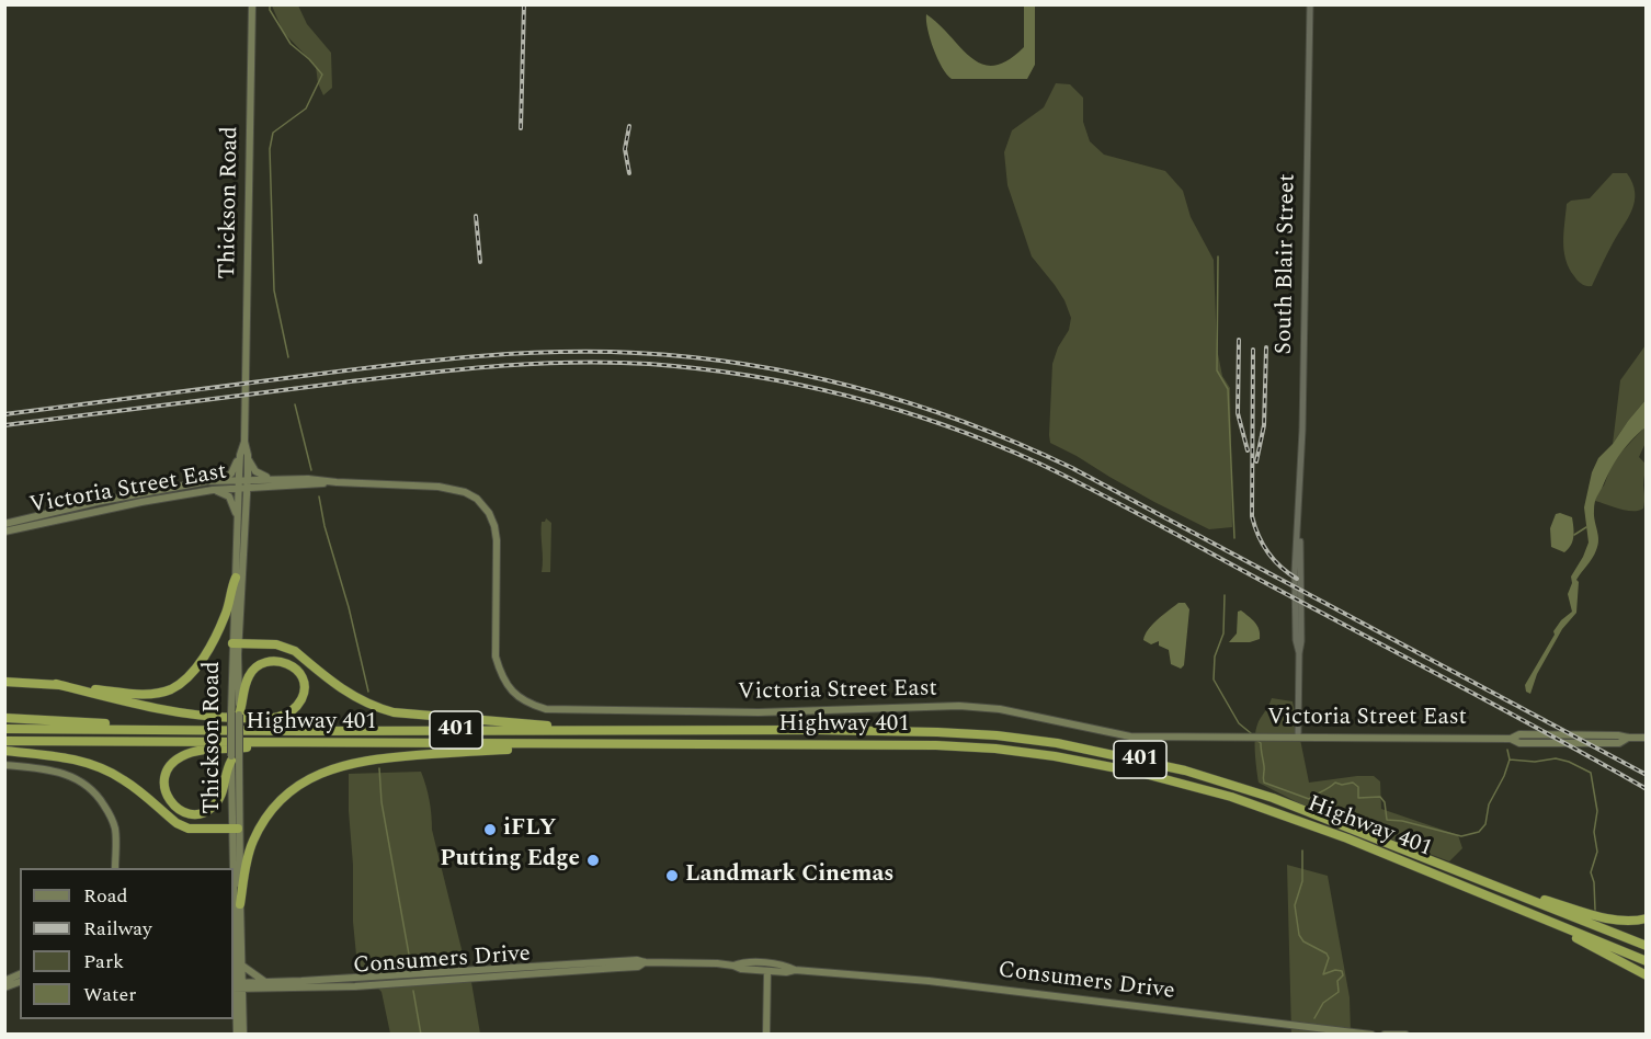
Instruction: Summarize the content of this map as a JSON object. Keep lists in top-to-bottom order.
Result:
{
  "streets": {
    "highway": ["Highway 401", "401"],
    "main road": ["Thickson Road", "Victoria Street East", "Consumers Drive"],
    "street": ["South Blair Street"]
  },
  "crossings": [
    ["Thickson Road", "Victoria Street East"],
    ["Thickson Road", "Consumers Drive"],
    ["South Blair Street", "Victoria Street East"]
  ],
  "places": ["iFLY", "Putting Edge", "Landmark Cinemas"],
  "legend": [
    "Road",
    "Railway",
    "Park",
    "Water"
  ]
}
